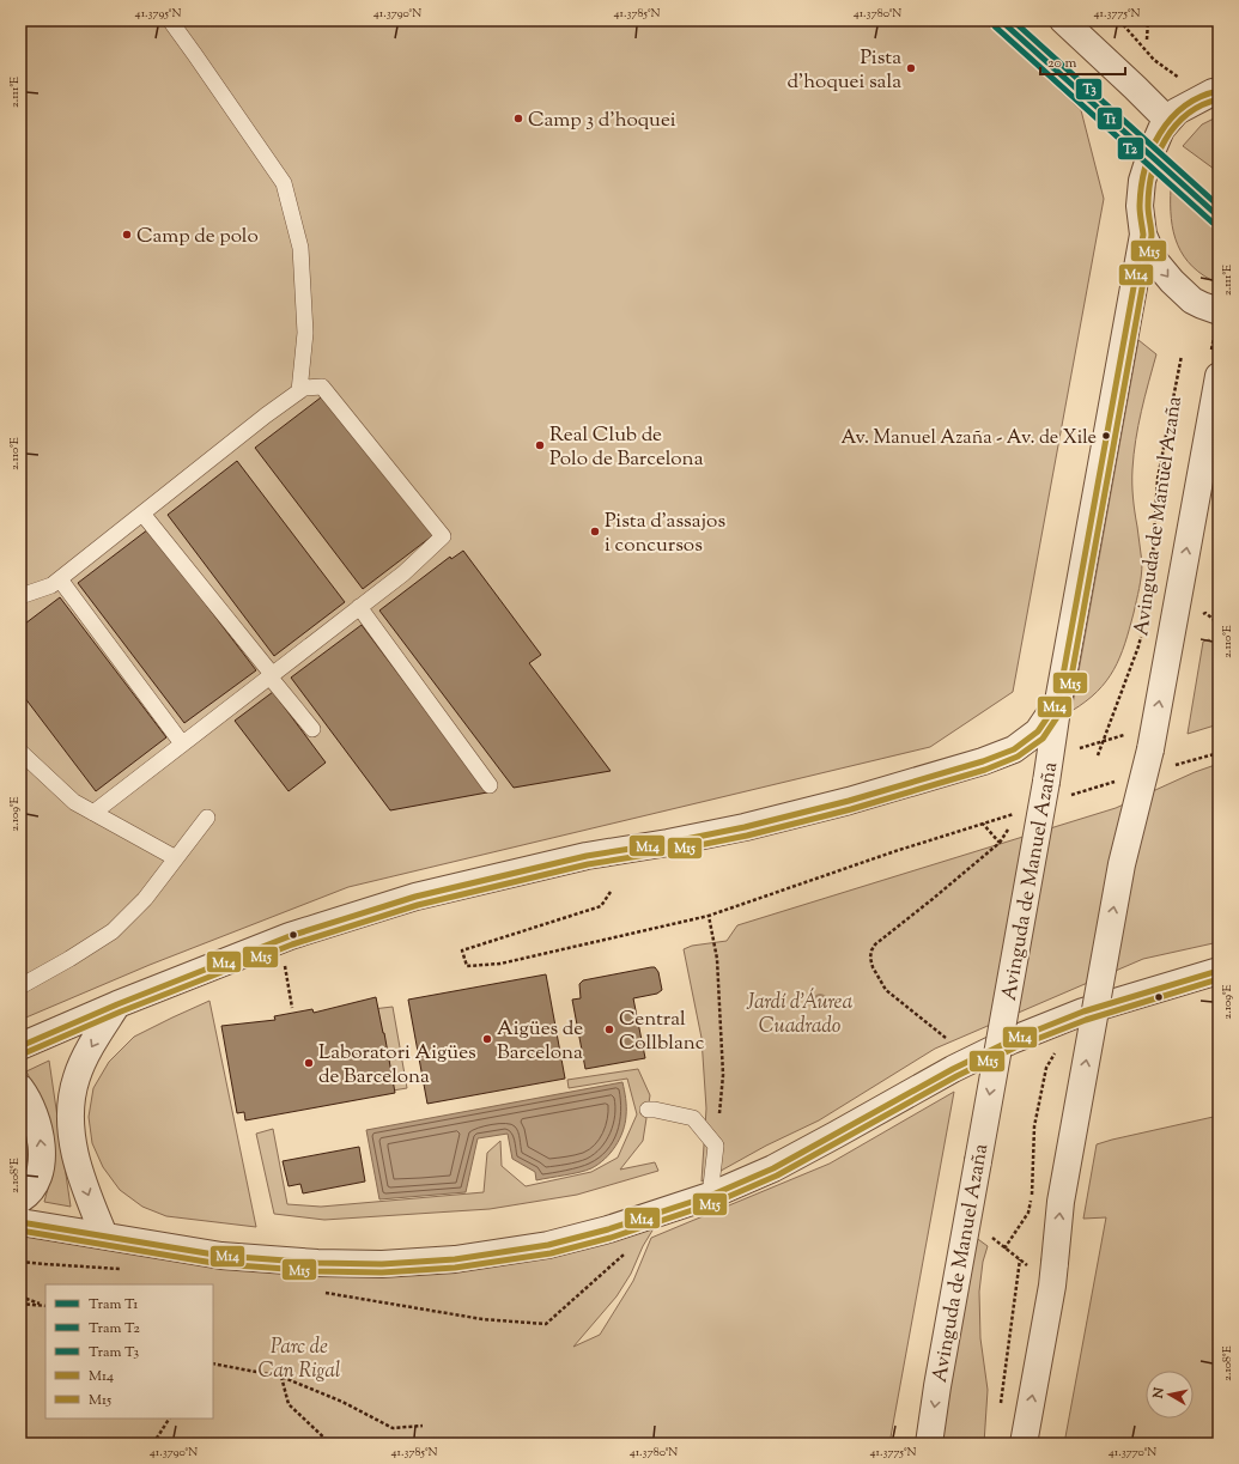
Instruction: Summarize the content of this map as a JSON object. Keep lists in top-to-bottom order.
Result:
{
  "streets": {
    "street": ["Avinguda de Manuel Azaña"]
  },
  "parks": ["Jardí d'Áurea Cuadrado", "Parc de Can Rigal"],
  "places": [
    "Pista d'hoquei sala",
    "Camp 3 d'hoquei",
    "Camp de polo",
    "Av. Manuel Azaña - Av. de Xile",
    "Real Club de Polo de Barcelona",
    "Pista d'assajos i concursos",
    "Central Collblanc",
    "Aigües de Barcelona",
    "Laboratori Aigües de Barcelona"
  ],
  "lines": [
    "tram line T1",
    "tram line T3",
    "tram line T2",
    "transit line M14",
    "transit line M15"
  ],
  "legend": [
    "Tram T1",
    "Tram T2",
    "Tram T3",
    "M14",
    "M15"
  ],
  "scale_bar": "20 m",
  "north": "left",
  "coordinates": [
    "41.3795°N",
    "41.3790°N",
    "41.3785°N",
    "41.3780°N",
    "41.3775°N",
    "2.111°E",
    "2.110°E",
    "2.109°E",
    "2.108°E",
    "41.3770°N"
  ]
}
